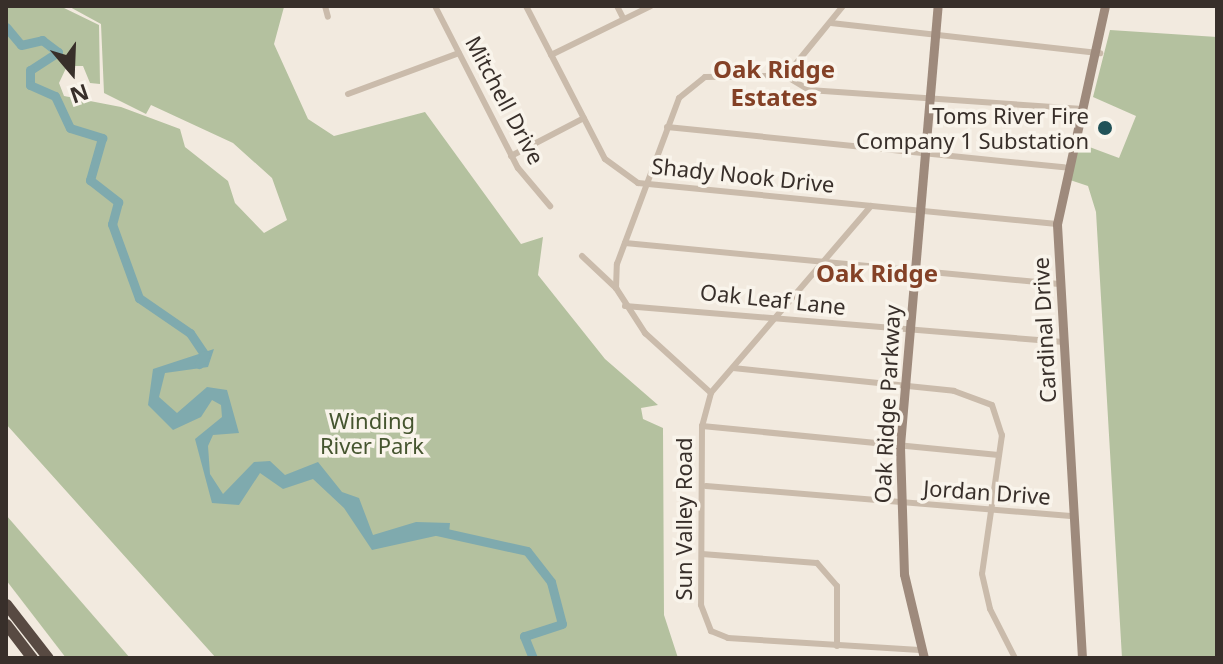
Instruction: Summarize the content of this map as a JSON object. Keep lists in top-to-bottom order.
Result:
{
  "streets": {
    "street": [
      "Mitchell Drive",
      "Shady Nook Drive",
      "Oak Leaf Lane",
      "Cardinal Drive",
      "Oak Ridge Parkway",
      "Jordan Drive",
      "Sun Valley Road"
    ]
  },
  "crossings": [
    ["Shady Nook Drive", "Cardinal Drive"],
    ["Shady Nook Drive", "Oak Ridge Parkway"],
    ["Shady Nook Drive", "Sun Valley Road"],
    ["Oak Leaf Lane", "Cardinal Drive"],
    ["Oak Leaf Lane", "Oak Ridge Parkway"],
    ["Oak Leaf Lane", "Sun Valley Road"],
    ["Cardinal Drive", "Jordan Drive"],
    ["Oak Ridge Parkway", "Jordan Drive"],
    ["Oak Ridge Parkway", "Sun Valley Road"],
    ["Jordan Drive", "Sun Valley Road"]
  ],
  "districts": ["Oak Ridge Estates", "Oak Ridge"],
  "parks": ["Winding River Park"],
  "places": ["Toms River Fire Company 1 Substation"],
  "north": "bottom"
}
